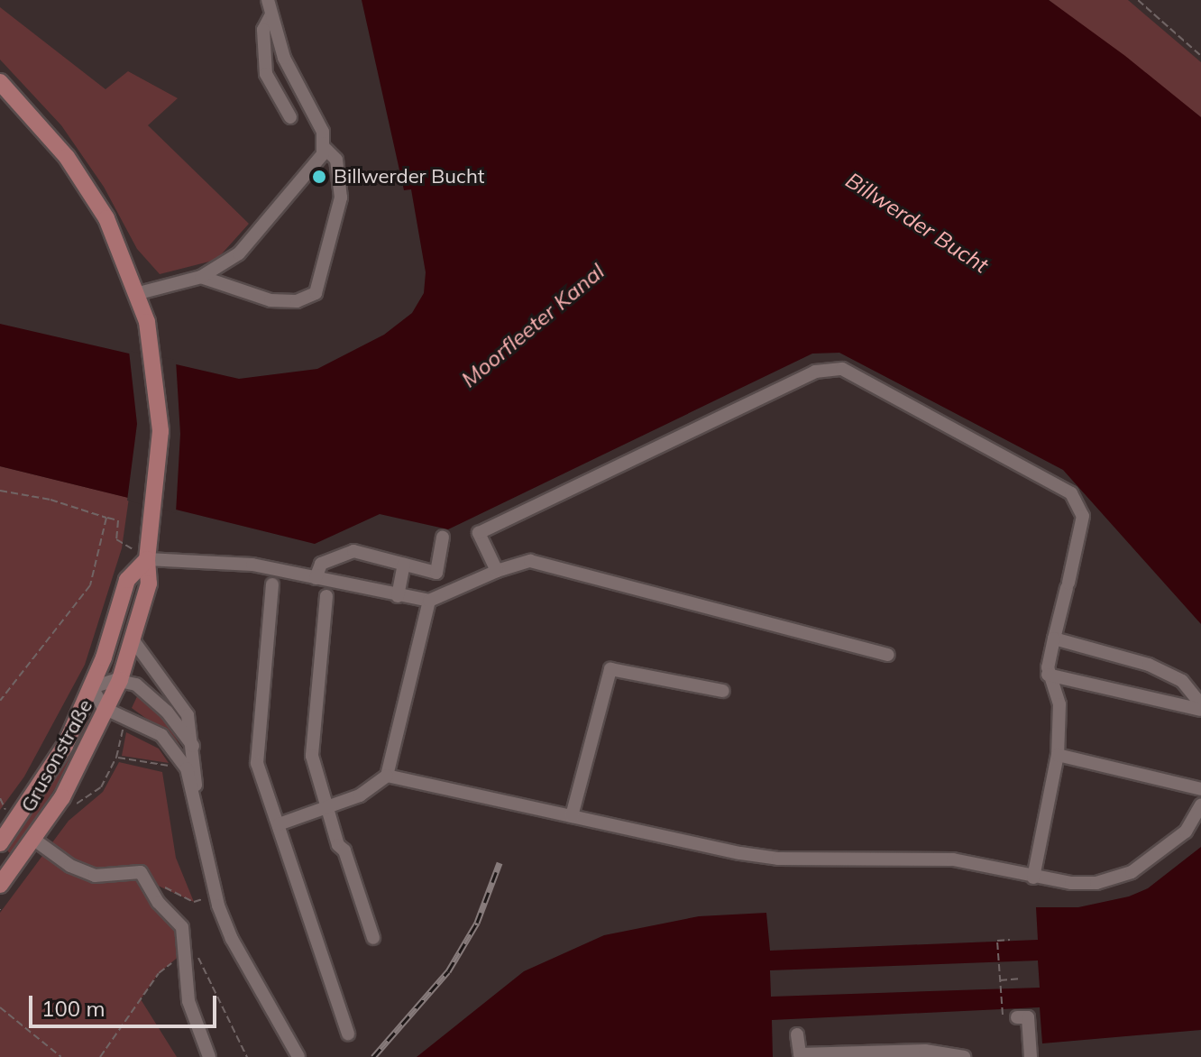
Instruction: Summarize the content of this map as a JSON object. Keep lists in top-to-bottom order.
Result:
{
  "streets": {
    "main road": ["Grusonstraße"]
  },
  "water": ["Billwerder Bucht", "Moorfleeter Kanal"],
  "places": ["Billwerder Bucht"],
  "scale_bar": "100 m"
}
